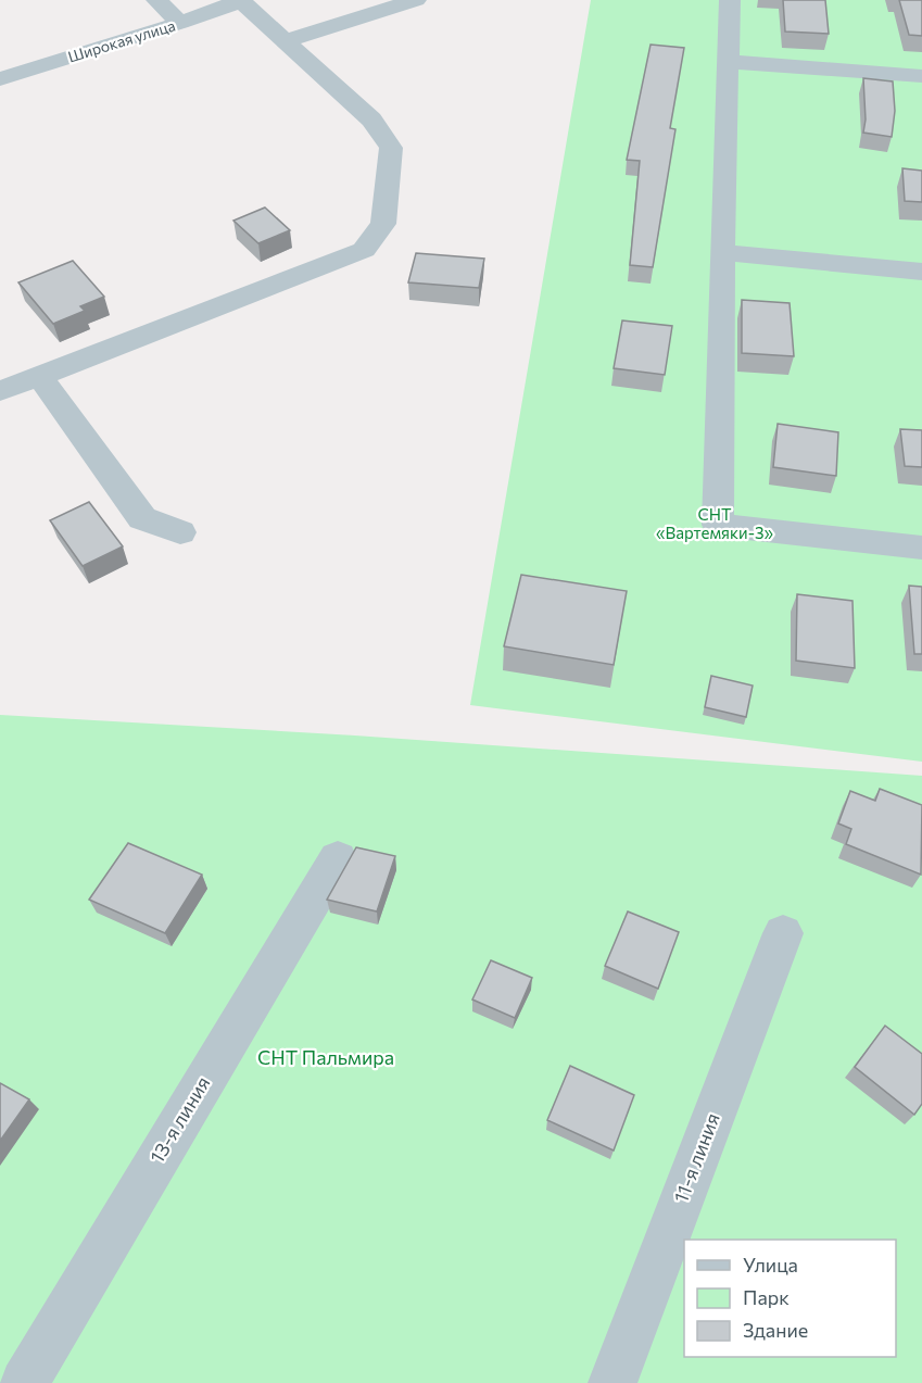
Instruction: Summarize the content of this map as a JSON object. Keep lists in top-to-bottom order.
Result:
{
  "streets": {
    "street": ["Широкая улица", "13-я линия", "11-я линия"]
  },
  "parks": ["СНТ «Вартемяки-3»", "СНТ Пальмира"],
  "legend": ["Улица", "Парк", "Здание"]
}
